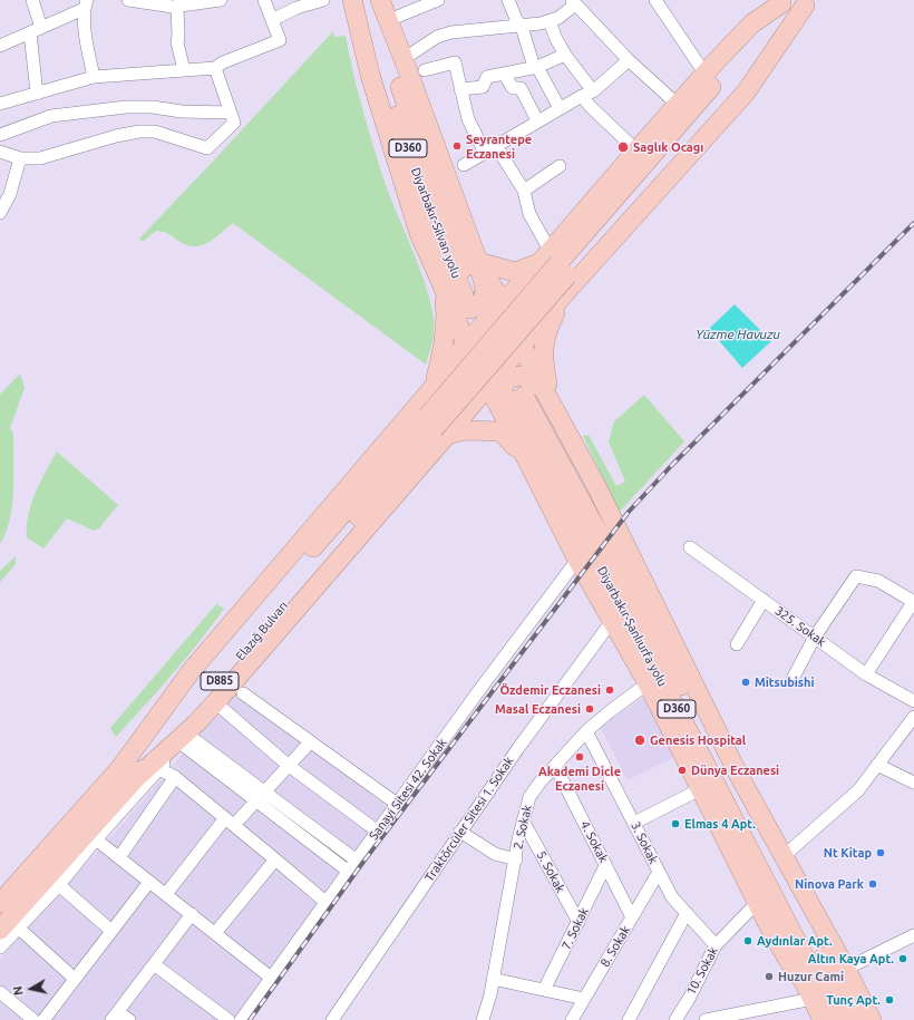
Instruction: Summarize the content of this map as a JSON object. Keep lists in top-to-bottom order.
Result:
{
  "streets": {
    "highway": [
      "D360",
      "Diyarbakır-Silvan yolu",
      "Diyarbakır-Şanlıurfa yolu",
      "Elazığ Bulvarı",
      "D885"
    ],
    "street": [
      "325. Sokak",
      "Sanayi Sitesi 42. Sokak",
      "Traktörcüler Sitesi 1. Sokak",
      "2. Sokak",
      "4. Sokak",
      "3. Sokak",
      "5. Sokak",
      "7. Sokak",
      "8. Sokak",
      "10. Sokak"
    ]
  },
  "crossings": [
    ["D360", "Diyarbakır-Şanlıurfa yolu"],
    ["2. Sokak", "4. Sokak"],
    ["2. Sokak", "3. Sokak"],
    ["2. Sokak", "5. Sokak"],
    ["4. Sokak", "7. Sokak"],
    ["4. Sokak", "8. Sokak"],
    ["3. Sokak", "8. Sokak"],
    ["3. Sokak", "10. Sokak"],
    ["5. Sokak", "7. Sokak"]
  ],
  "water": ["Yüzme Havuzu"],
  "places": [
    "Seyrantepe Eczanesi",
    "Saglık Ocagı",
    "Mitsubishi",
    "Özdemir Eczanesi",
    "Masal Eczanesi",
    "Genesis Hospital",
    "Akademi Dicle Eczanesi",
    "Dünya Eczanesi",
    "Elmas 4 Apt.",
    "Nt Kitap",
    "Ninova Park",
    "Aydınlar Apt.",
    "Altın Kaya Apt.",
    "Huzur Cami",
    "Tunç Apt."
  ],
  "north": "left"
}
